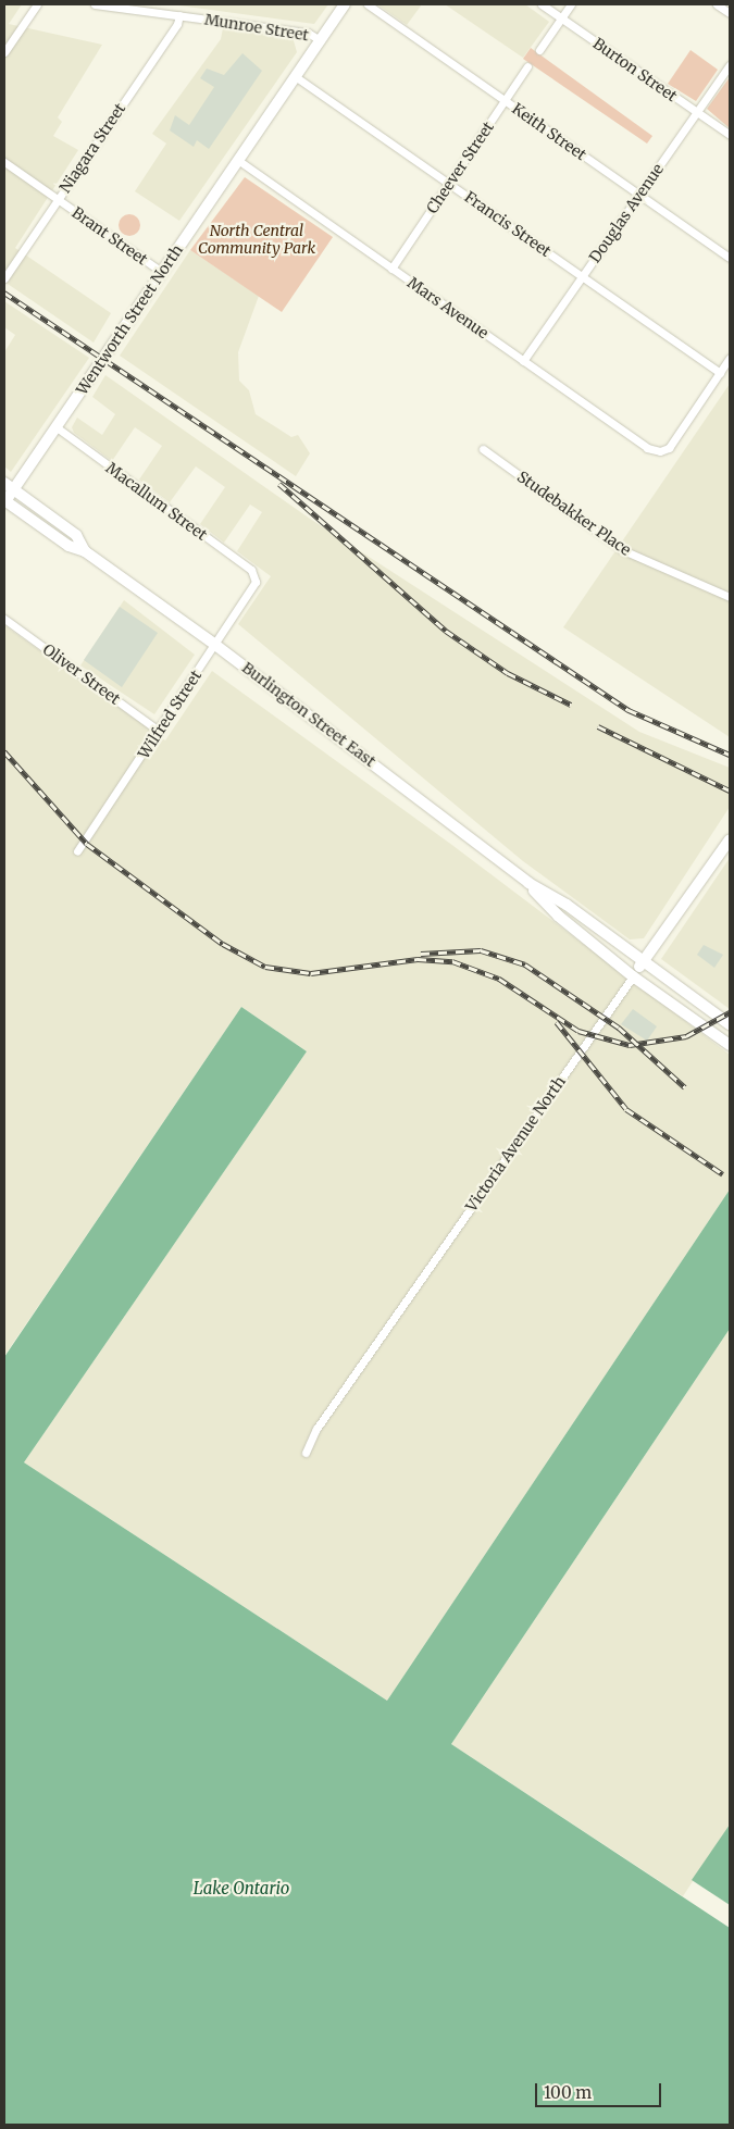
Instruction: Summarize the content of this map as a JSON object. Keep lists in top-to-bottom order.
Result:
{
  "streets": {
    "main road": ["Wentworth Street North", "Burlington Street East", "Victoria Avenue North"],
    "street": [
      "Munroe Street",
      "Burton Street",
      "Keith Street",
      "Niagara Street",
      "Cheever Street",
      "Douglas Avenue",
      "Francis Street",
      "Brant Street",
      "Mars Avenue",
      "Macallum Street",
      "Studebakker Place",
      "Oliver Street",
      "Wilfred Street"
    ]
  },
  "crossings": [
    ["Munroe Street", "Niagara Street"],
    ["Munroe Street", "Wentworth Street North"],
    ["Burton Street", "Douglas Avenue"],
    ["Keith Street", "Cheever Street"],
    ["Keith Street", "Douglas Avenue"],
    ["Niagara Street", "Brant Street"],
    ["Cheever Street", "Francis Street"],
    ["Cheever Street", "Mars Avenue"],
    ["Douglas Avenue", "Francis Street"],
    ["Douglas Avenue", "Mars Avenue"],
    ["Francis Street", "Mars Avenue"],
    ["Francis Street", "Wentworth Street North"],
    ["Brant Street", "Wentworth Street North"],
    ["Mars Avenue", "Wentworth Street North"],
    ["Wentworth Street North", "Macallum Street"],
    ["Wentworth Street North", "Burlington Street East"],
    ["Macallum Street", "Wilfred Street"],
    ["Oliver Street", "Wilfred Street"],
    ["Wilfred Street", "Burlington Street East"],
    ["Burlington Street East", "Victoria Avenue North"]
  ],
  "water": ["Lake Ontario"],
  "parks": ["North Central Community Park"],
  "scale_bar": "100 m"
}
